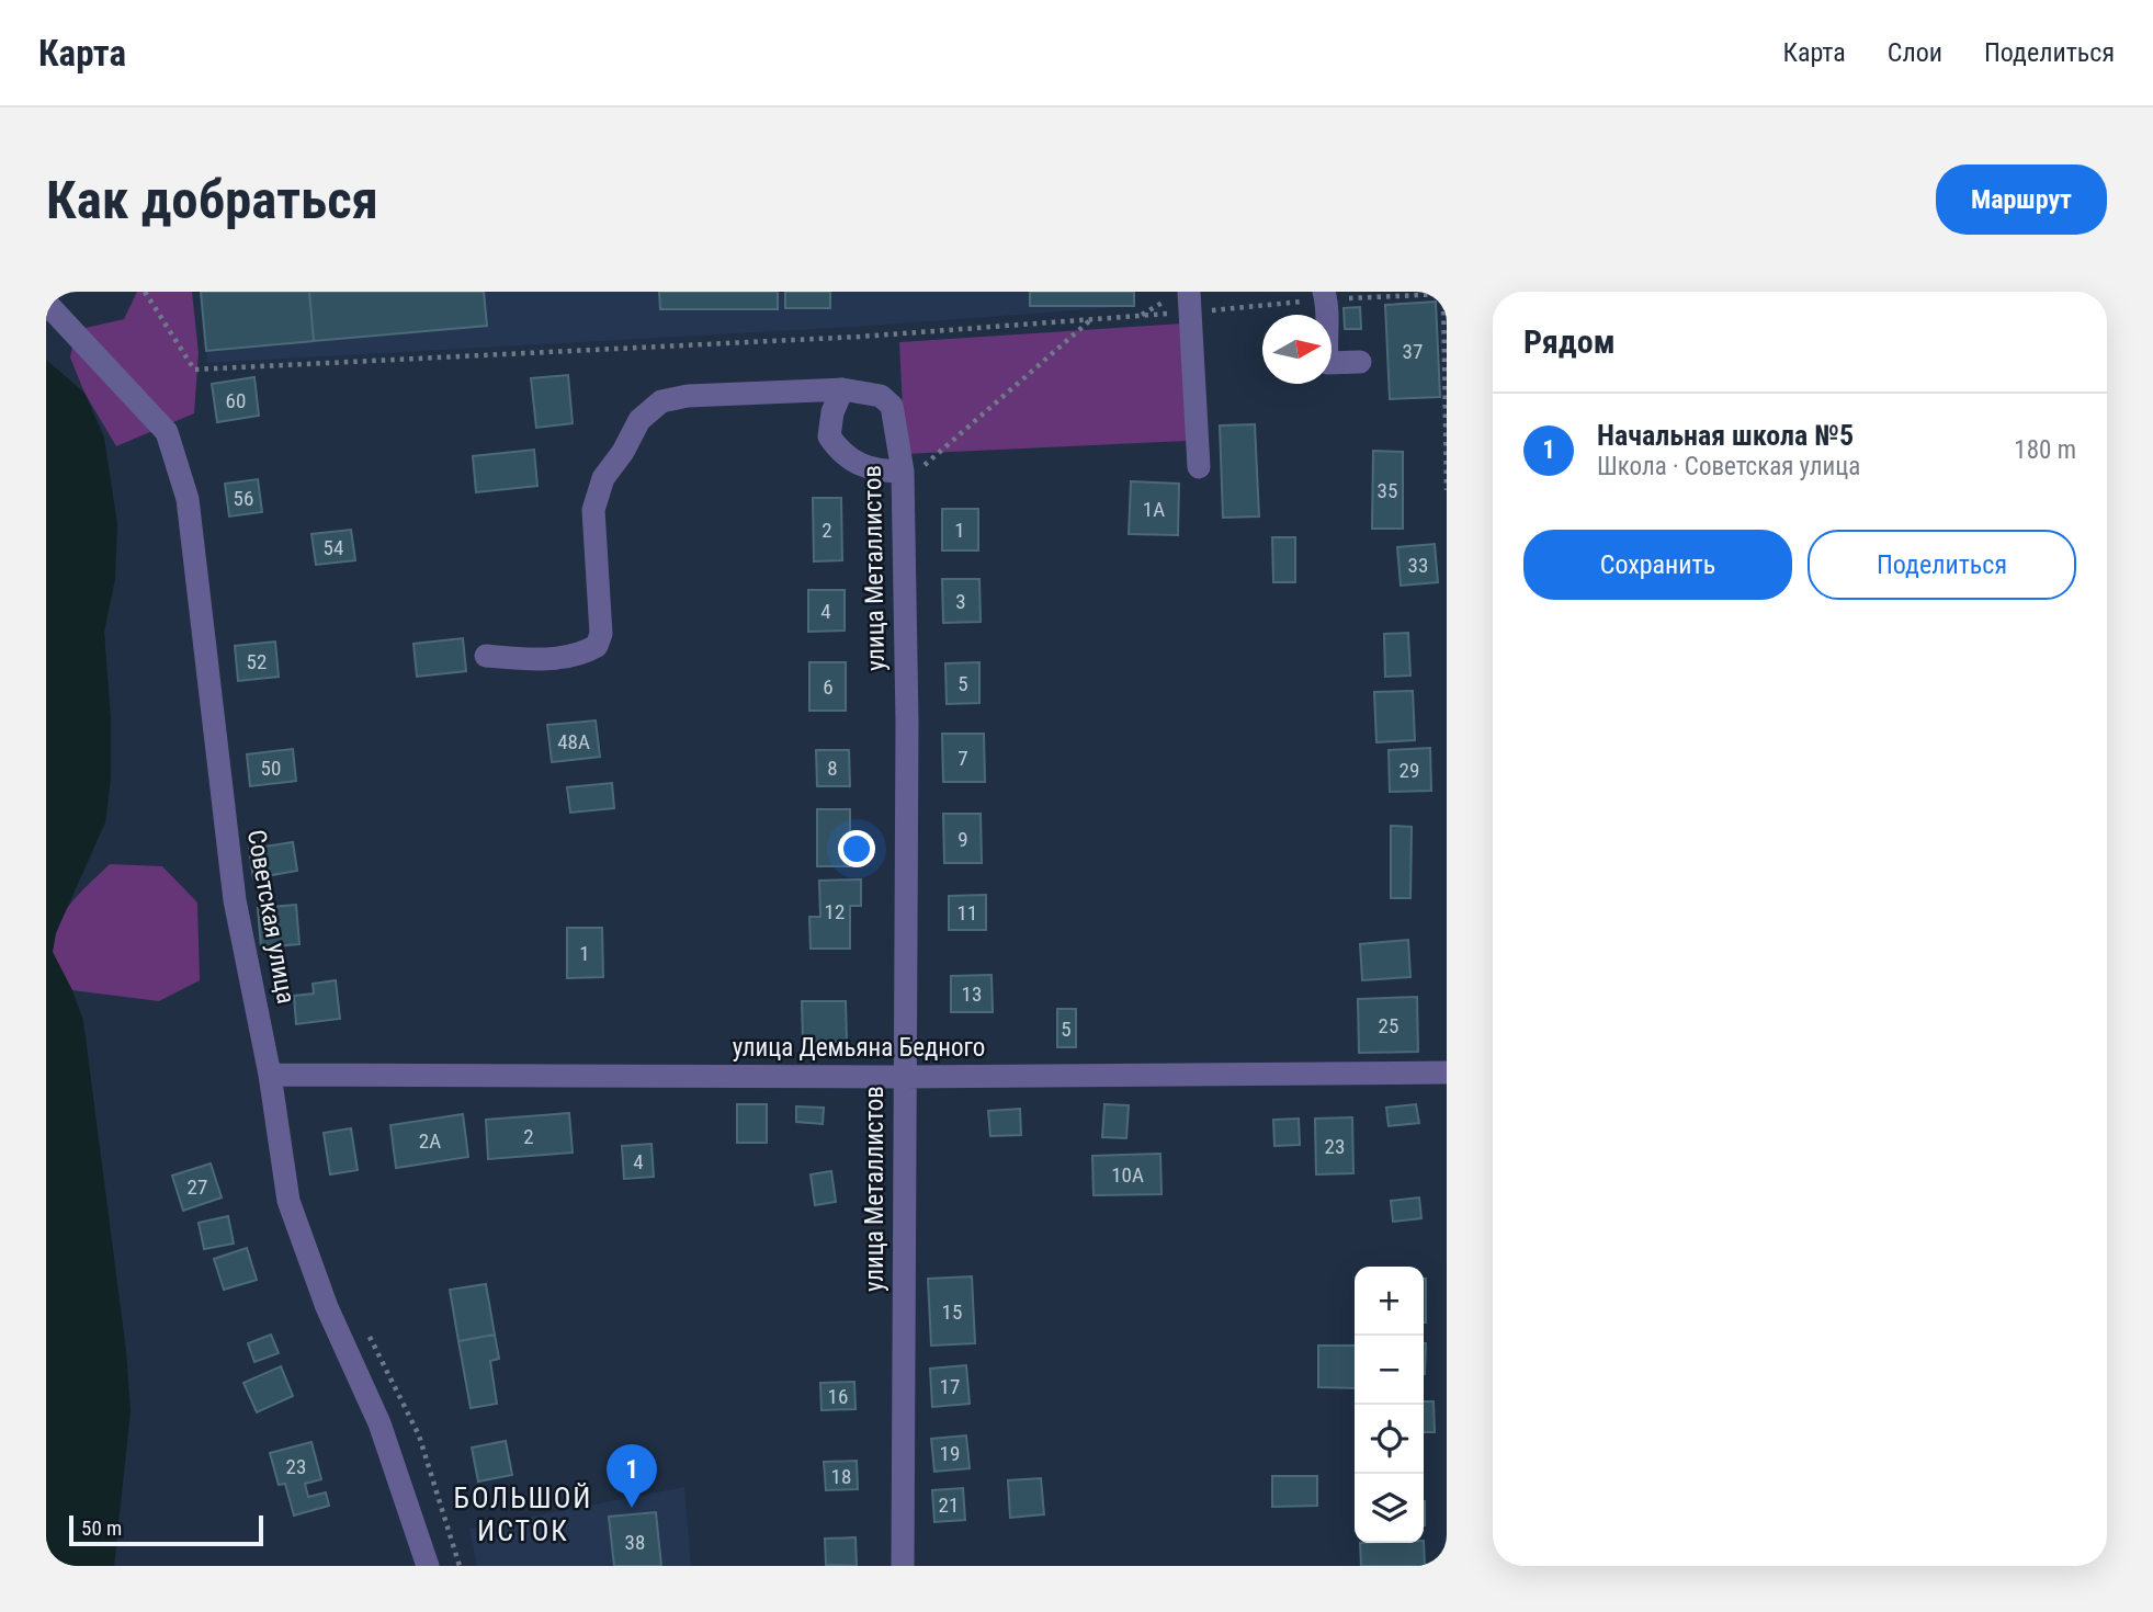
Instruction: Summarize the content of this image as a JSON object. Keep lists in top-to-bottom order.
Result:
{
  "streets": {
    "street": ["улица Металлистов", "Советская улица", "улица Демьяна Бедного"]
  },
  "crossings": [
    ["улица Металлистов", "улица Демьяна Бедного"],
    ["Советская улица", "улица Демьяна Бедного"]
  ],
  "districts": ["БОЛЬШОЙ ИСТОК"],
  "house_numbers": [
    "37",
    "60",
    "35",
    "56",
    "1А",
    "2",
    "1",
    "54",
    "33",
    "3",
    "4",
    "52",
    "5",
    "6",
    "48А",
    "7",
    "50",
    "8",
    "29",
    "9",
    "12",
    "11",
    "1",
    "13",
    "25",
    "5",
    "2",
    "2А",
    "23",
    "4",
    "10А",
    "27",
    "15",
    "17",
    "16",
    "19",
    "23",
    "18",
    "21",
    "38"
  ],
  "scale_bar": "50 m",
  "north": "right",
  "page": {
    "header": "Карта",
    "nav": ["Карта", "Слои", "Поделиться"],
    "buttons": [
      "Маршрут",
      ["Сохранить", "Поделиться"]
    ],
    "title": "Как добраться",
    "heading": "Рядом",
    "list": [
      {
        "mark": "1",
        "name": "Начальная школа №5",
        "note": "Школа · Советская улица",
        "value": "180 m"
      }
    ],
    "map_buttons": ["+", "−"],
    "pins": "1",
    "scale": "50 m"
  }
}
